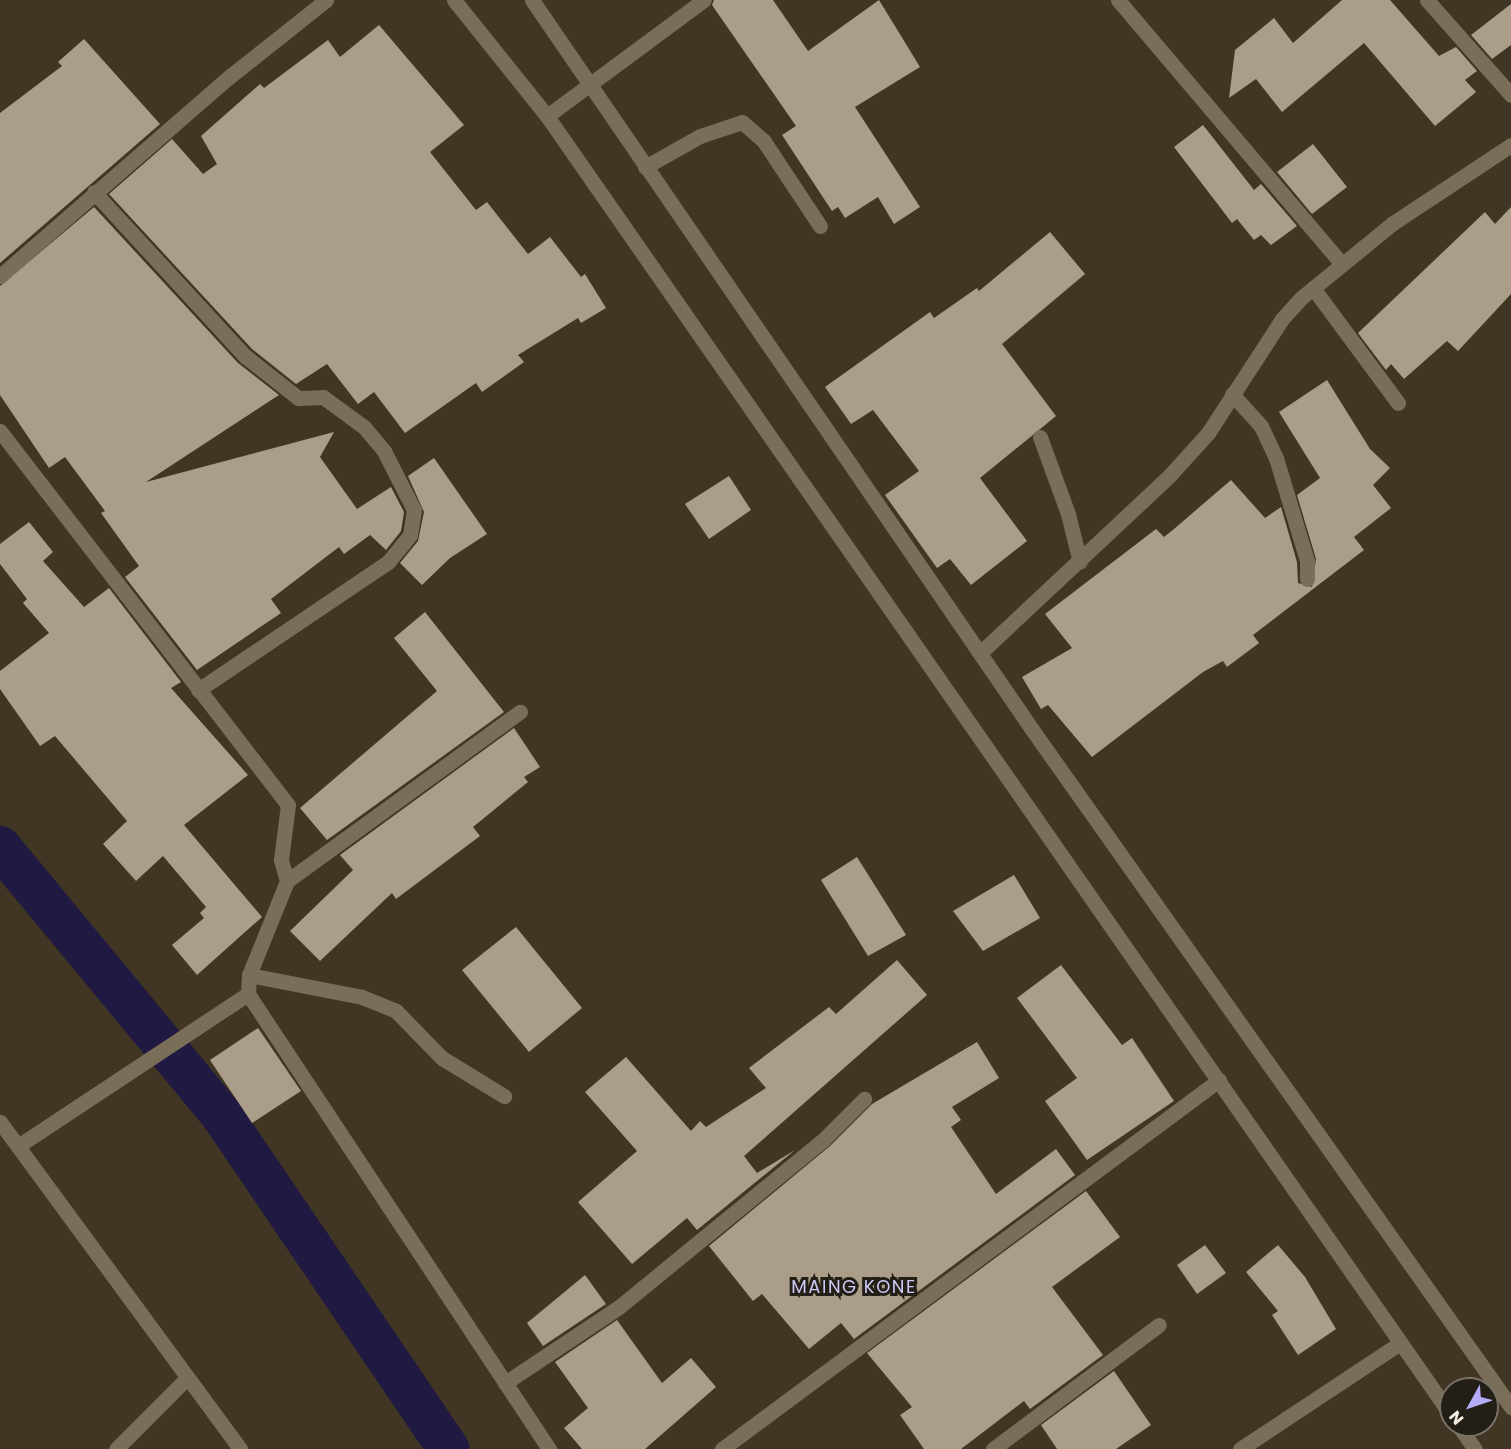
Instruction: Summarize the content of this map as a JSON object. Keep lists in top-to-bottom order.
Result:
{
  "districts": ["MAING KONE"],
  "north": "bottom left"
}
